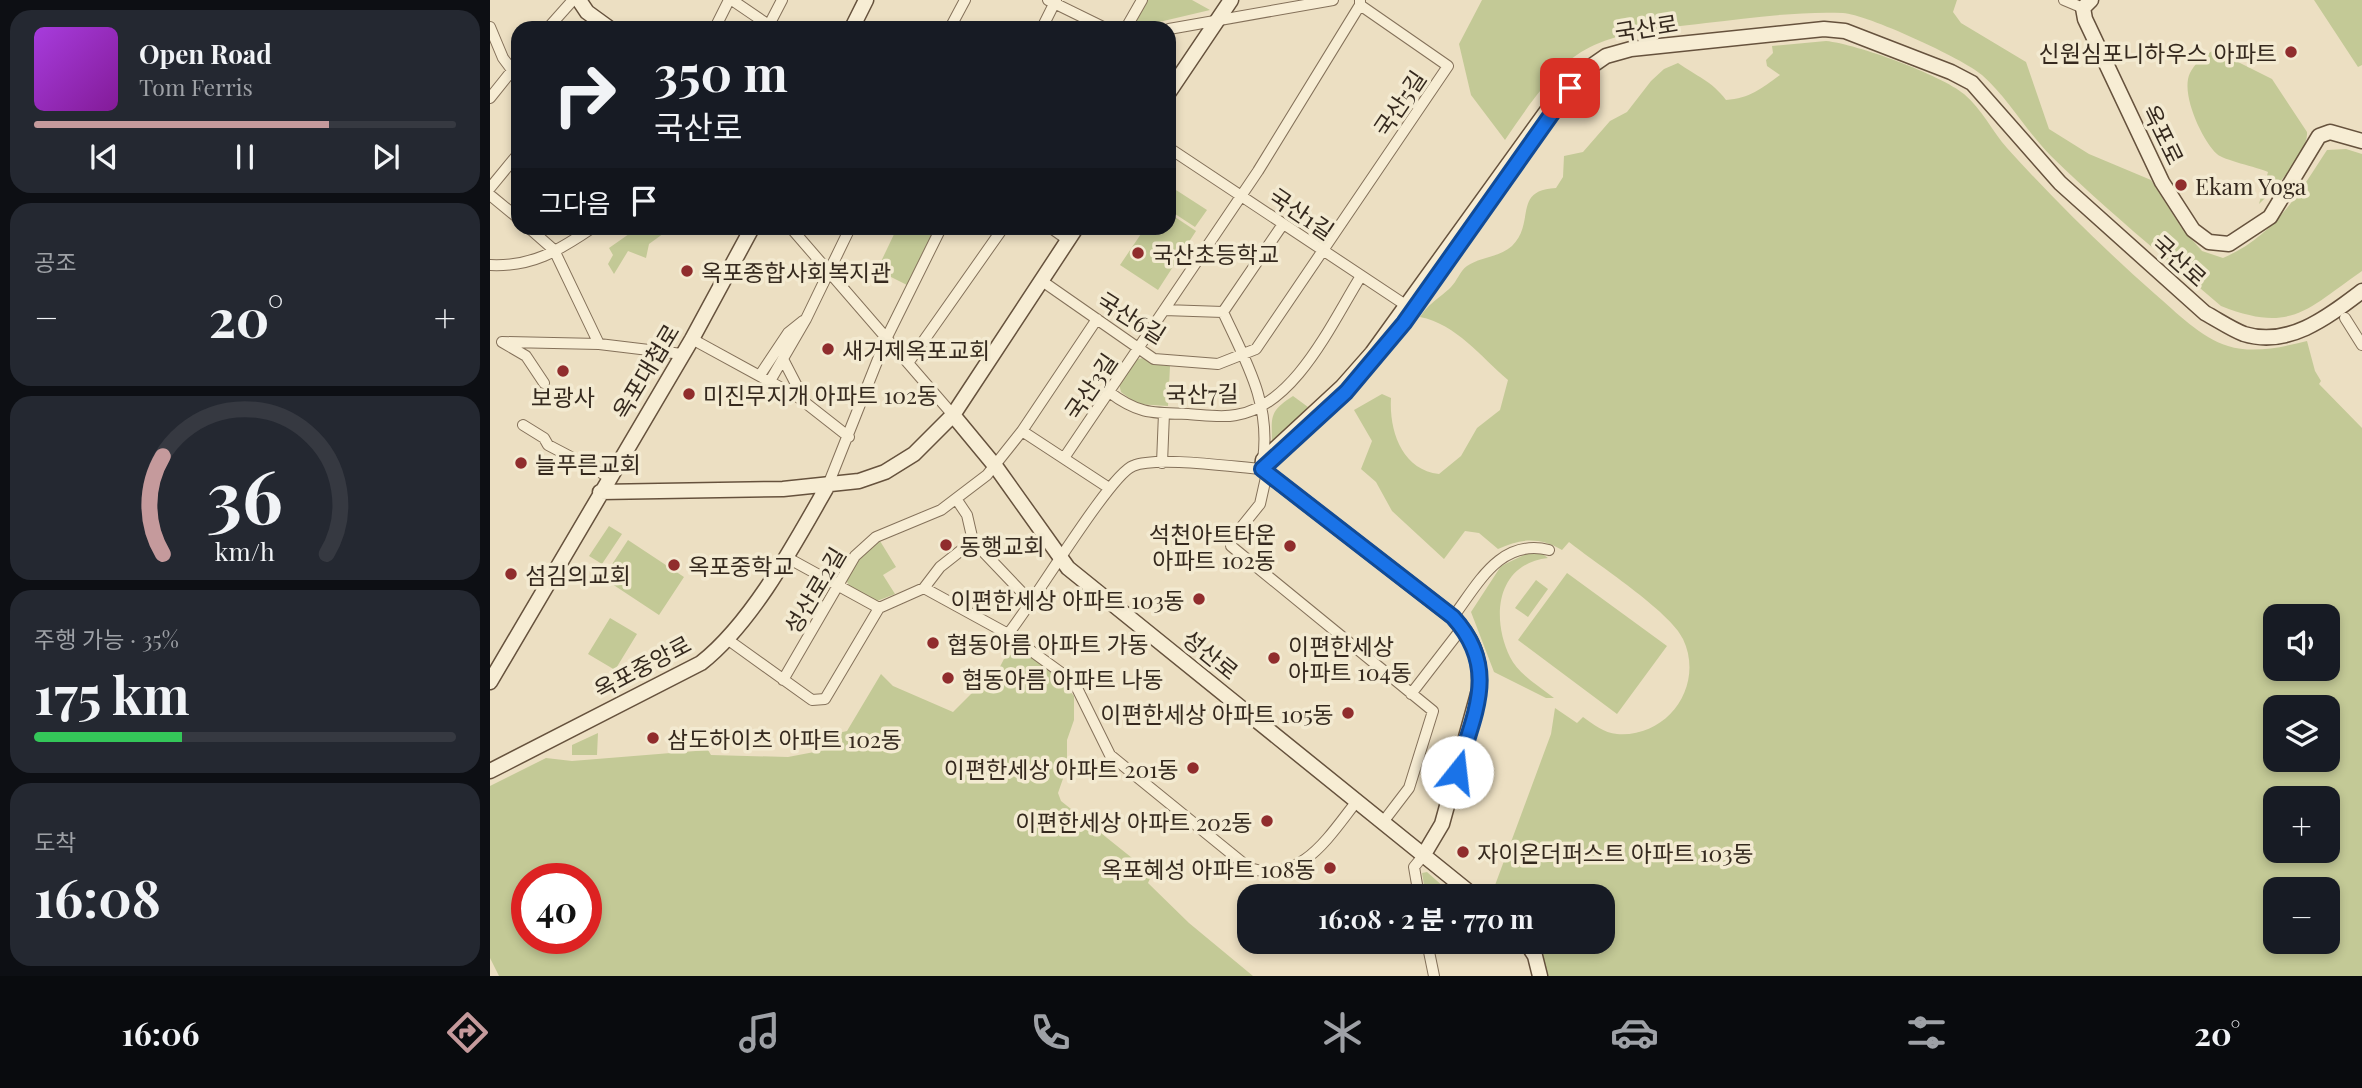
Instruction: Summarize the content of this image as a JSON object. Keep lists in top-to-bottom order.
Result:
{
  "streets": {
    "street": [
      "국산로",
      "국산5길",
      "옥포로",
      "국산1길",
      "국산6길",
      "옥포대첩로",
      "국산3길",
      "국산7길",
      "성산로2길",
      "성산로",
      "옥포중앙로"
    ]
  },
  "crossings": [
    ["국산로", "국산1길"],
    ["국산5길", "국산1길"],
    ["국산5길", "국산3길"],
    ["국산1길", "국산3길"],
    ["국산1길", "국산7길"],
    ["국산6길", "국산3길"],
    ["국산6길", "성산로2길"],
    ["국산3길", "국산7길"],
    ["성산로2길", "성산로"]
  ],
  "places": [
    "신원심포니하우스 아파트",
    "Ekam Yoga",
    "국산초등학교",
    "옥포종합사회복지관",
    "새거제옥포교회",
    "보광사",
    "미진무지개 아파트 102동",
    "늘푸른교회",
    "동행교회",
    "석천아트타운 아파트 102동",
    "옥포중학교",
    "섬김의교회",
    "이편한세상 아파트 103동",
    "협동아름 아파트 가동",
    "이편한세상 아파트 104동",
    "협동아름 아파트 나동",
    "이편한세상 아파트 105동",
    "삼도하이츠 아파트 102동",
    "이편한세상 아파트 201동",
    "이편한세상 아파트 202동",
    "자이온더퍼스트 아파트 103동",
    "옥포혜성 아파트 108동"
  ],
  "page": {
    "turn": ["350 m", "국산로"],
    "song": ["Open Road", "Tom Ferris"],
    "then": "그다음",
    "tile": [
      "공조",
      ["주행 가능 · 35%", "175 km"],
      ["도착", "16:08"]
    ],
    "heat": ["−", "20°", "+"],
    "map_buttons": ["+", "−"],
    "limit": "40",
    "trip": "16:08 · 2 분 · 770 m",
    "tabs": ["16:06", "20°"],
    "gauge": ["36", "km/h"]
  }
}
